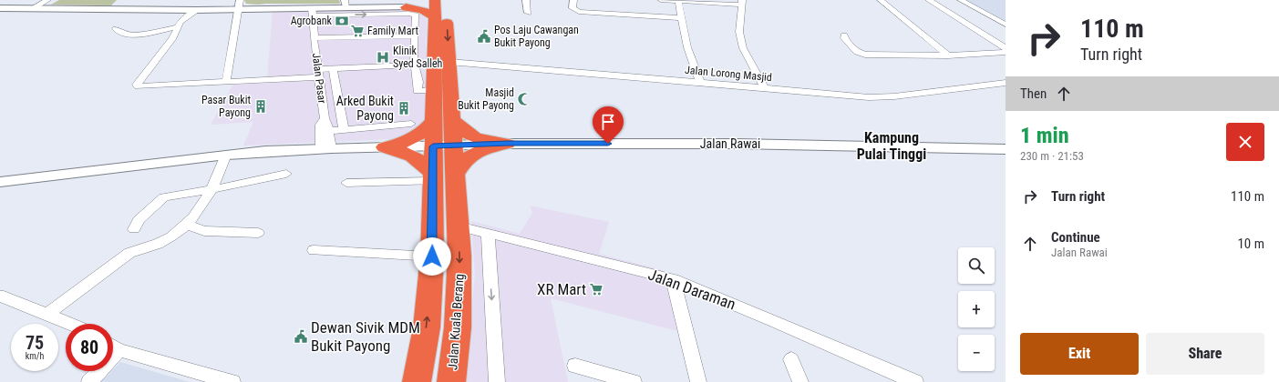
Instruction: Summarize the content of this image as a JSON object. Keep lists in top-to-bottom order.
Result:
{
  "streets": {
    "highway": ["Jalan Kuala Berang"],
    "main road": ["Jalan Rawai"],
    "street": ["Jalan Lorong Masjid", "Jalan Pasar", "Jalan Daraman"]
  },
  "crossings": [
    ["Jalan Lorong Masjid", "Jalan Kuala Berang"],
    ["Jalan Pasar", "Jalan Rawai"],
    ["Jalan Rawai", "Jalan Kuala Berang"],
    ["Jalan Daraman", "Jalan Kuala Berang"]
  ],
  "districts": ["Kampung Pulai Tinggi"],
  "places": {
    "bank": ["Agrobank"],
    "supermarket": ["Family Mart", "XR Mart"],
    "public building": ["Pos Laju Cawangan Bukit Payong", "Dewan Sivik MDM Bukit Payong"],
    "hospital": ["Klinik Syed Salleh"],
    "mosque": ["Masjid Bukit Payong"],
    "building": ["Pasar Bukit Payong", "Arked Bukit Payong"]
  },
  "page": {
    "turn": ["110 m", "Turn right"],
    "then": "Then",
    "heading": ["1 min", "230 m · 21:53"],
    "list": [
      {
        "name": "Turn right",
        "value": "110 m"
      },
      {
        "name": "Continue",
        "note": "Jalan Rawai",
        "value": "10 m"
      }
    ],
    "map_buttons": ["+", "−"],
    "speed": "75 km/h",
    "limit": "80",
    "buttons": ["Exit", "Share"]
  }
}
